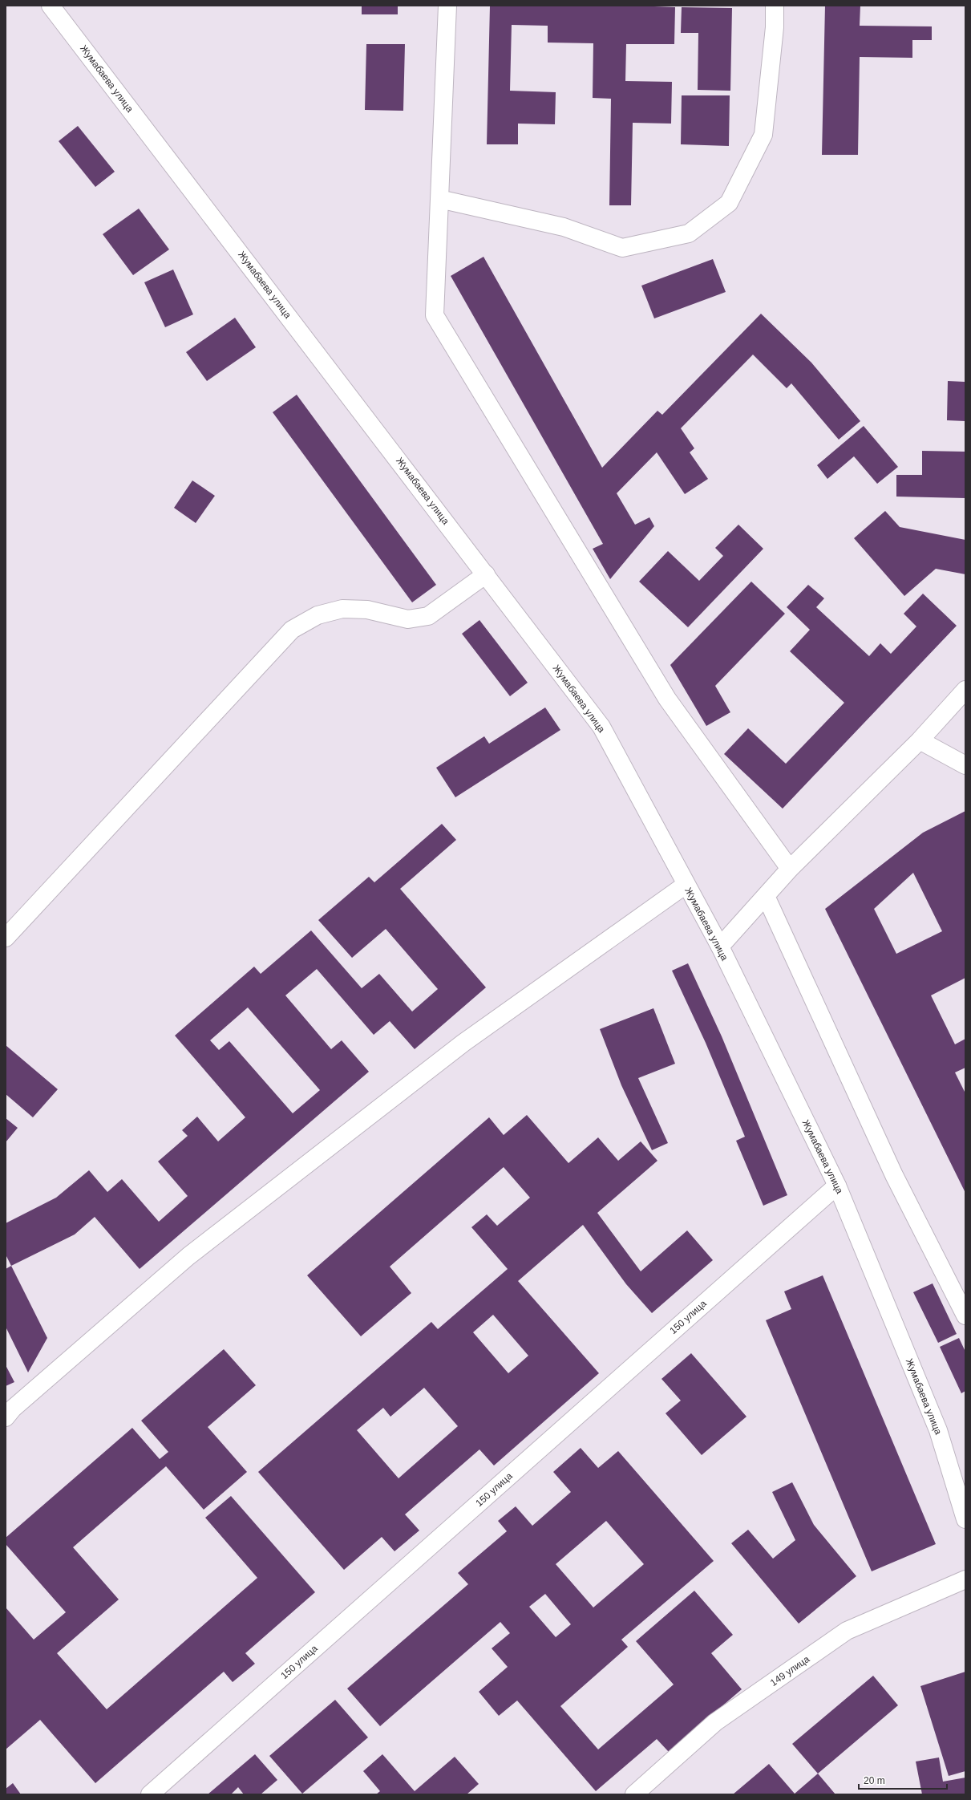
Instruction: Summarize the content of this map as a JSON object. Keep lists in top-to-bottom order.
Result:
{
  "streets": {
    "street": ["Жумабаева улица", "150 улица", "149 улица"]
  },
  "crossings": [
    ["Жумабаева улица", "150 улица"]
  ],
  "scale_bar": "20 m"
}
